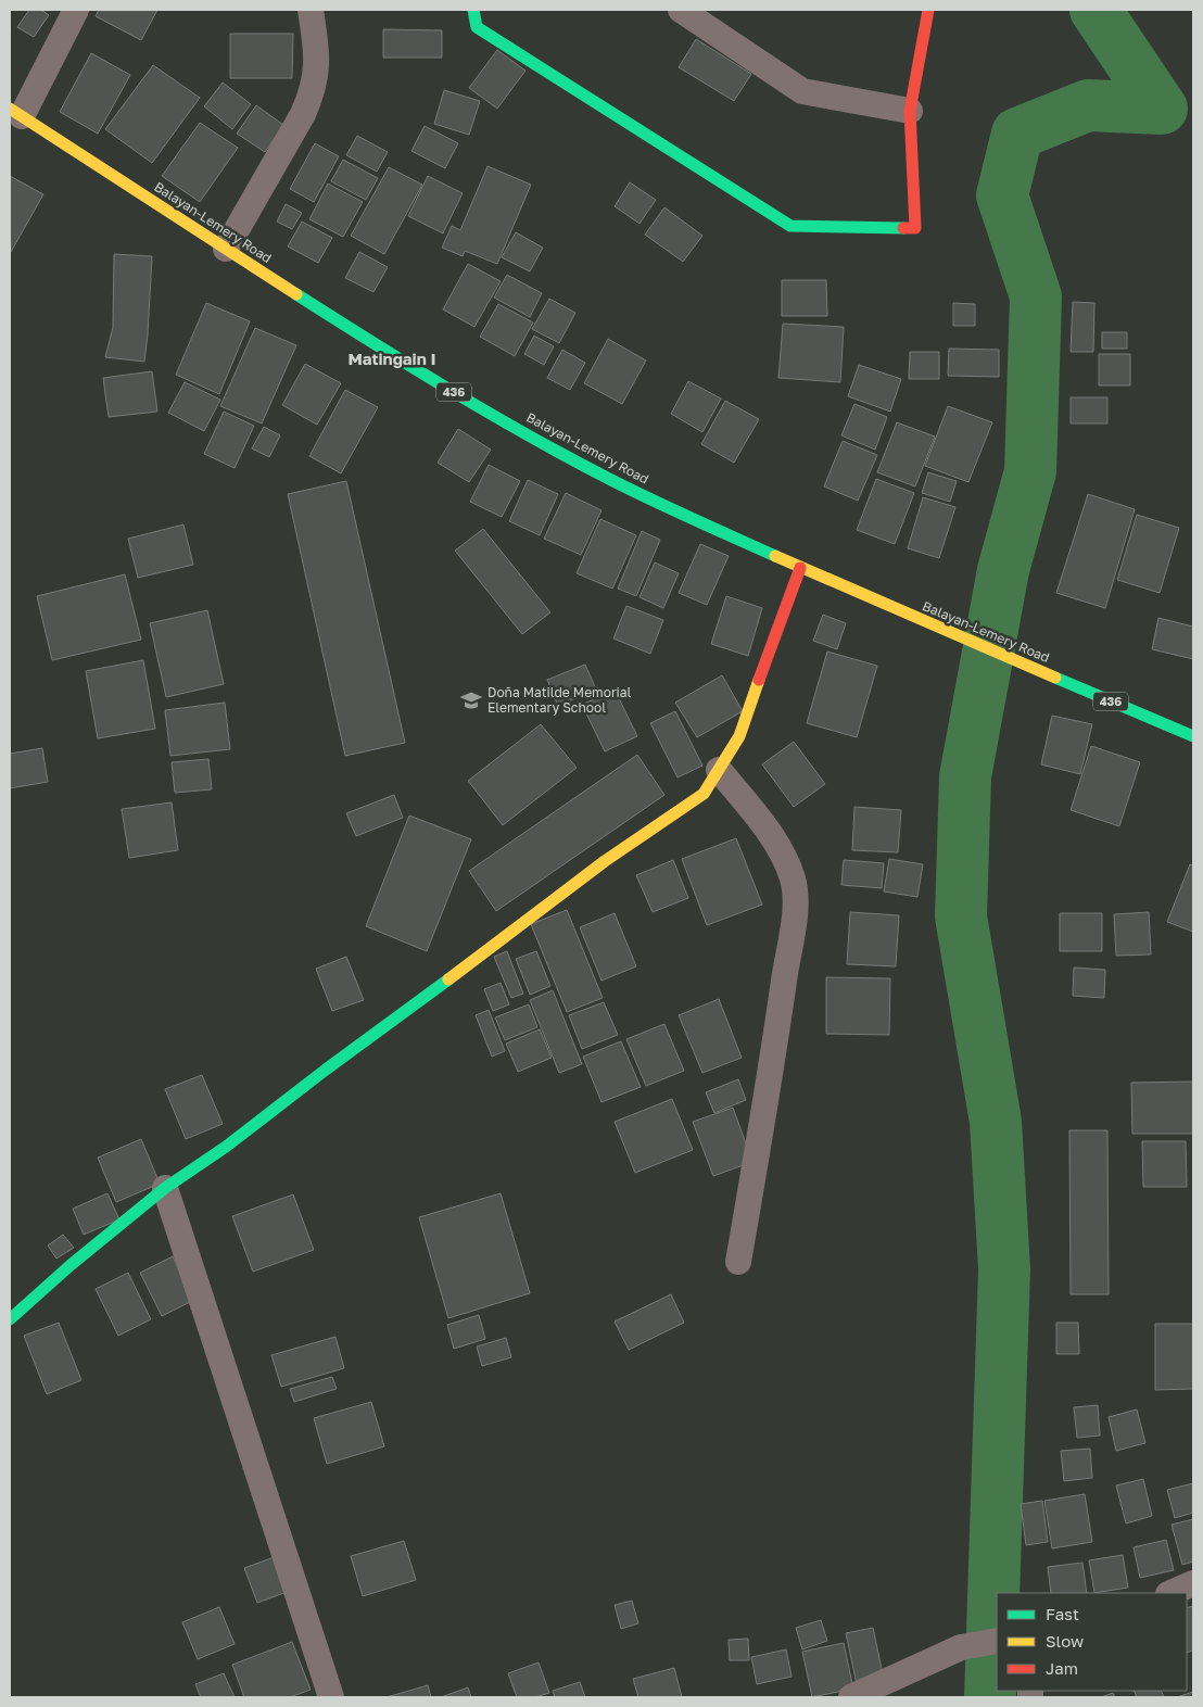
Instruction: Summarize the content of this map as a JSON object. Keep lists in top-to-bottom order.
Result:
{
  "streets": {
    "street": ["Balayan-Lemery Road", "436"]
  },
  "districts": ["Matingain I"],
  "places": {
    "school or university": ["Doña Matilde Memorial Elementary School"]
  },
  "legend": ["Fast", "Slow", "Jam"]
}
